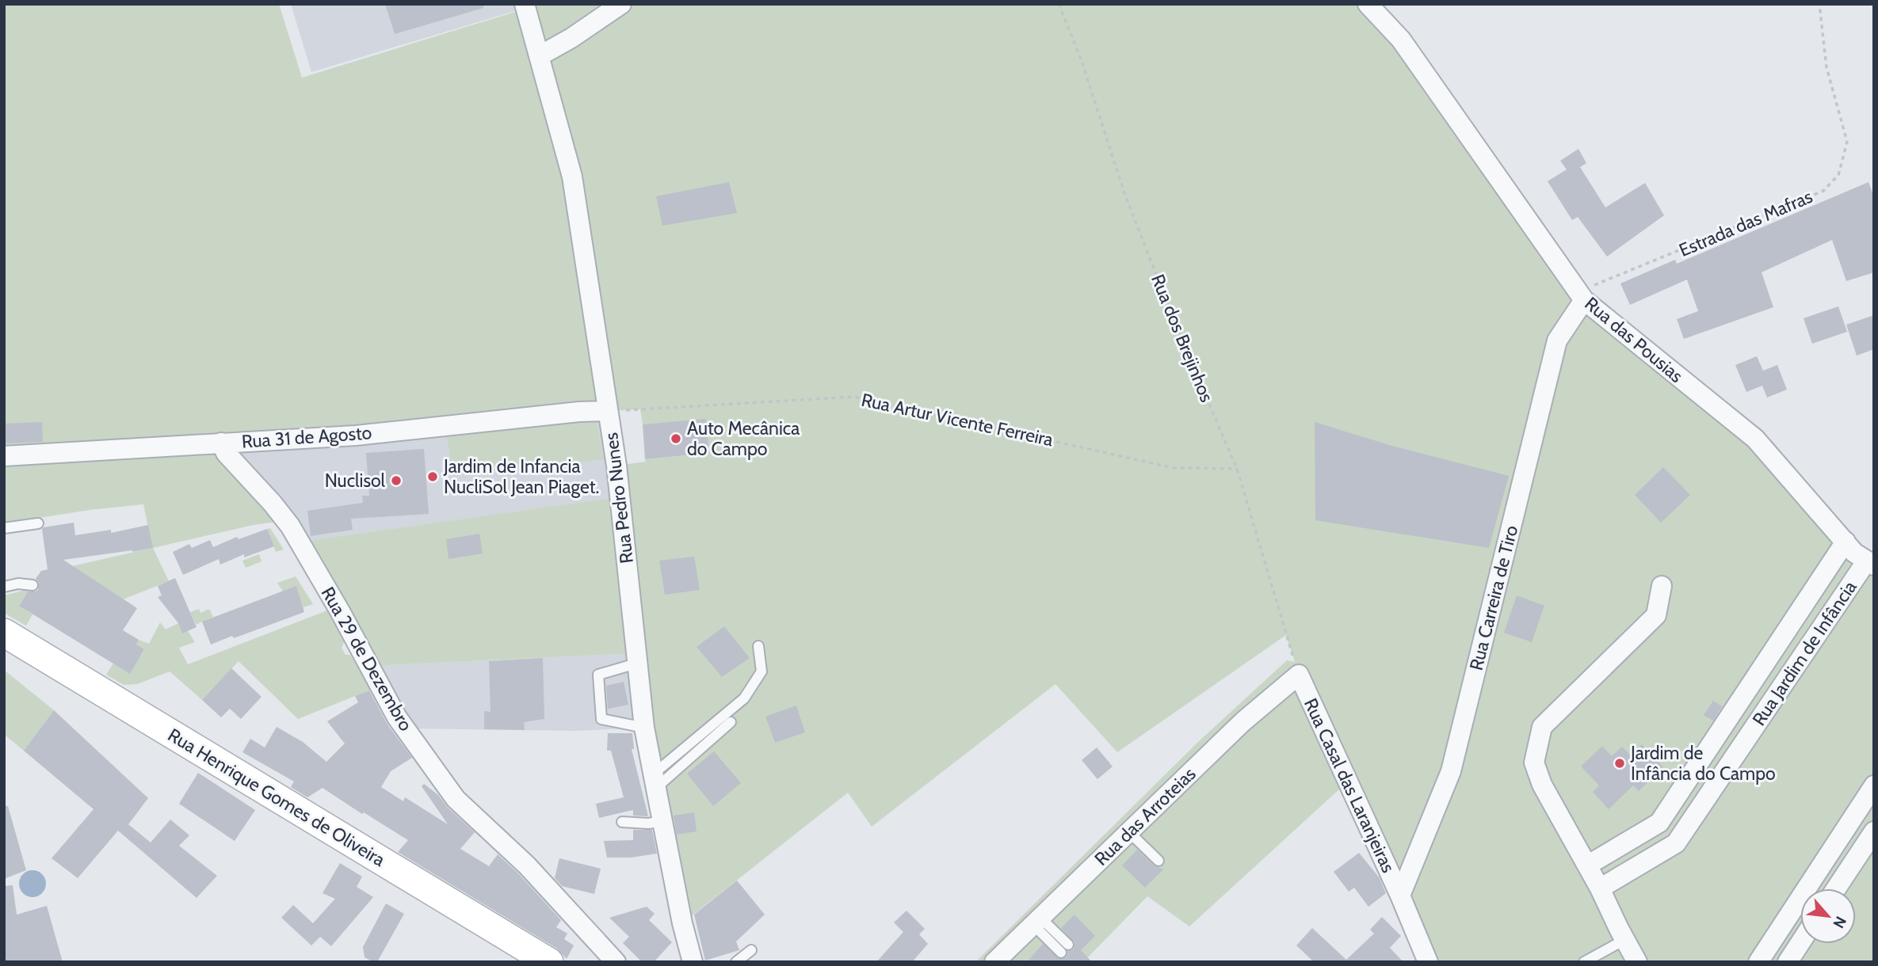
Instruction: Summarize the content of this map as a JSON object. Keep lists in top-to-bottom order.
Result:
{
  "streets": {
    "street": [
      "Rua das Pousias",
      "Rua 31 de Agosto",
      "Rua Pedro Nunes",
      "Rua Carreira de Tiro",
      "Rua Jardim de Infância",
      "Rua 29 de Dezembro",
      "Rua Casal das Laranjeiras",
      "Rua Henrique Gomes de Oliveira",
      "Rua das Arroteias"
    ],
    "path": ["Estrada das Mafras", "Rua dos Brejinhos", "Rua Artur Vicente Ferreira"]
  },
  "crossings": [
    ["Estrada das Mafras", "Rua das Pousias"],
    ["Estrada das Mafras", "Rua Carreira de Tiro"],
    ["Rua dos Brejinhos", "Rua Artur Vicente Ferreira"],
    ["Rua dos Brejinhos", "Rua Casal das Laranjeiras"],
    ["Rua dos Brejinhos", "Rua das Arroteias"],
    ["Rua das Pousias", "Rua Carreira de Tiro"],
    ["Rua das Pousias", "Rua Jardim de Infância"],
    ["Rua Artur Vicente Ferreira", "Rua 31 de Agosto"],
    ["Rua Artur Vicente Ferreira", "Rua Pedro Nunes"],
    ["Rua 31 de Agosto", "Rua Pedro Nunes"],
    ["Rua 31 de Agosto", "Rua 29 de Dezembro"],
    ["Rua Carreira de Tiro", "Rua Casal das Laranjeiras"],
    ["Rua Casal das Laranjeiras", "Rua das Arroteias"]
  ],
  "places": [
    "Auto Mecânica do Campo",
    "Jardim de Infancia NucliSol Jean Piaget.",
    "Nuclisol",
    "Jardim de Infância do Campo"
  ],
  "north": "bottom right"
}
